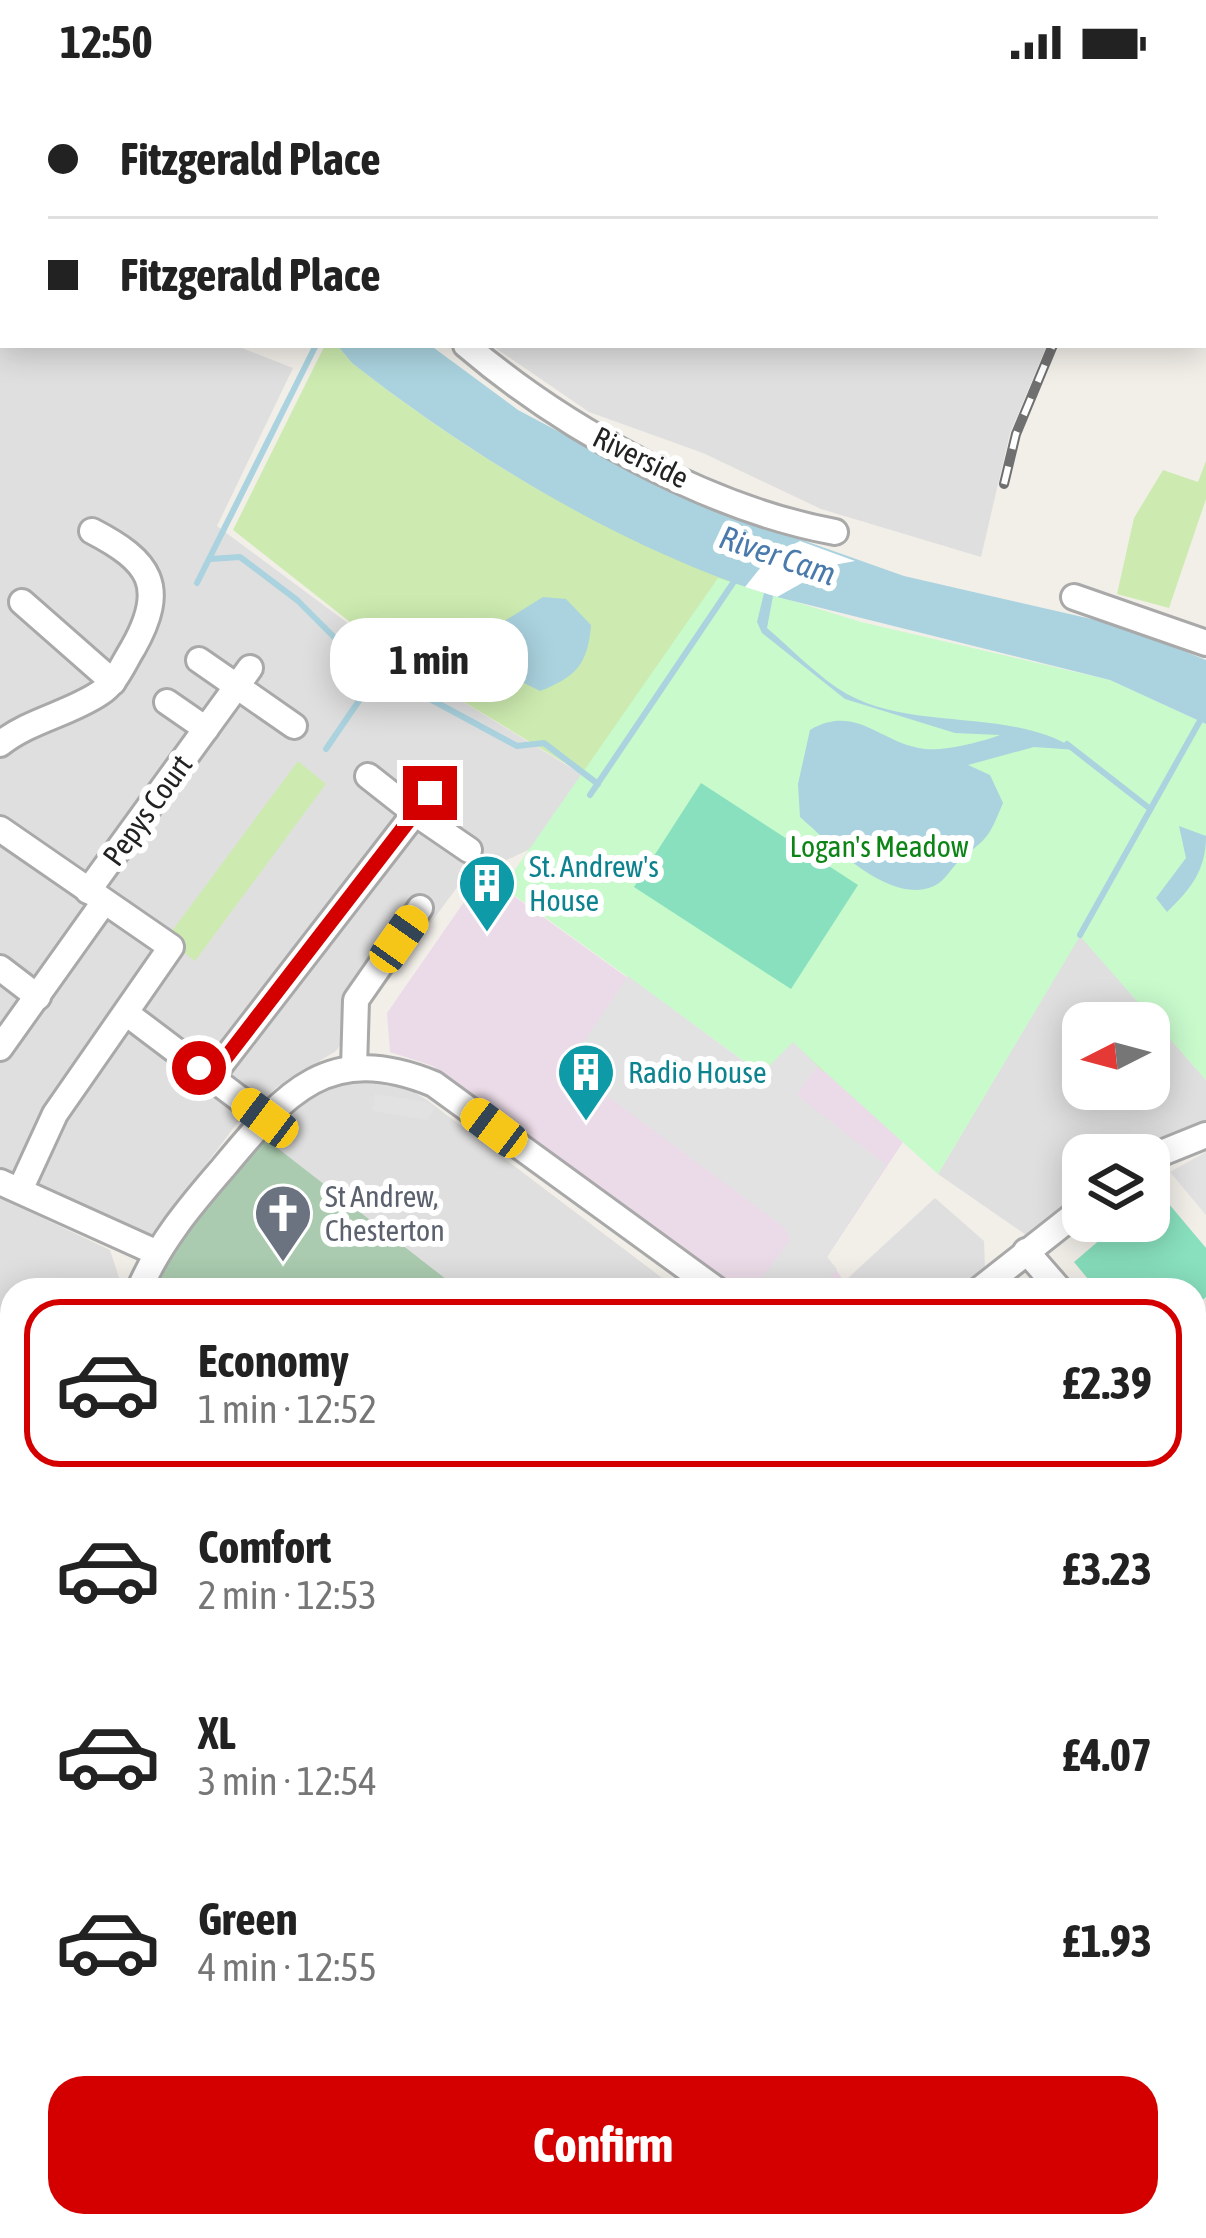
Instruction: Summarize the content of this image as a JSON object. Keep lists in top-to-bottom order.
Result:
{
  "streets": {
    "street": ["Riverside", "Pepys Court"]
  },
  "water": ["River Cam"],
  "parks": ["Logan's Meadow"],
  "places": {
    "building": ["St. Andrew's House", "Radio House"],
    "church": ["St Andrew, Chesterton"]
  },
  "north": "left",
  "page": {
    "status": "12:50",
    "banner": ["Fitzgerald Place", "Fitzgerald Place"],
    "bubble": "1 min",
    "list": [
      {
        "name": "Economy",
        "note": "1 min · 12:52",
        "value": "£2.39"
      },
      {
        "name": "Comfort",
        "note": "2 min · 12:53",
        "value": "£3.23"
      },
      {
        "name": "XL",
        "note": "3 min · 12:54",
        "value": "£4.07"
      },
      {
        "name": "Green",
        "note": "4 min · 12:55",
        "value": "£1.93"
      }
    ],
    "buttons": "Confirm"
  }
}
